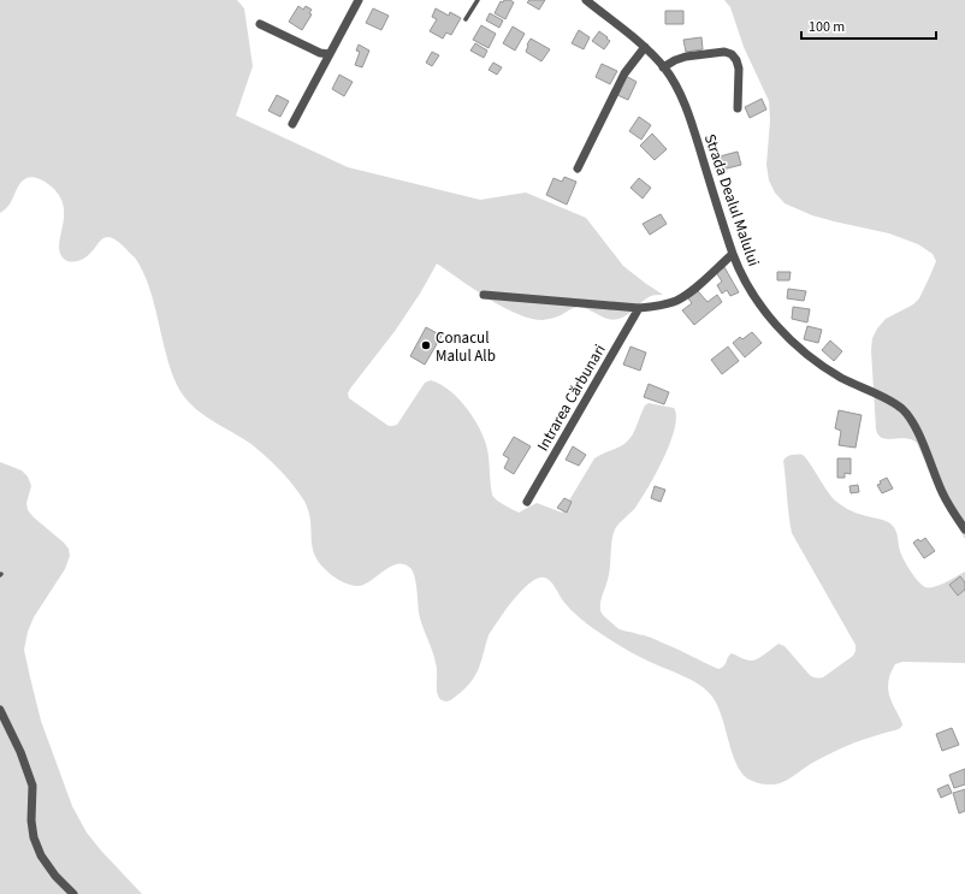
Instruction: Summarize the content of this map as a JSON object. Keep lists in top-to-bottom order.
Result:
{
  "streets": {
    "street": ["Strada Dealul Malului", "Intrarea Cărbunari"]
  },
  "places": ["Conacul Malul Alb"],
  "scale_bar": "100 m"
}
